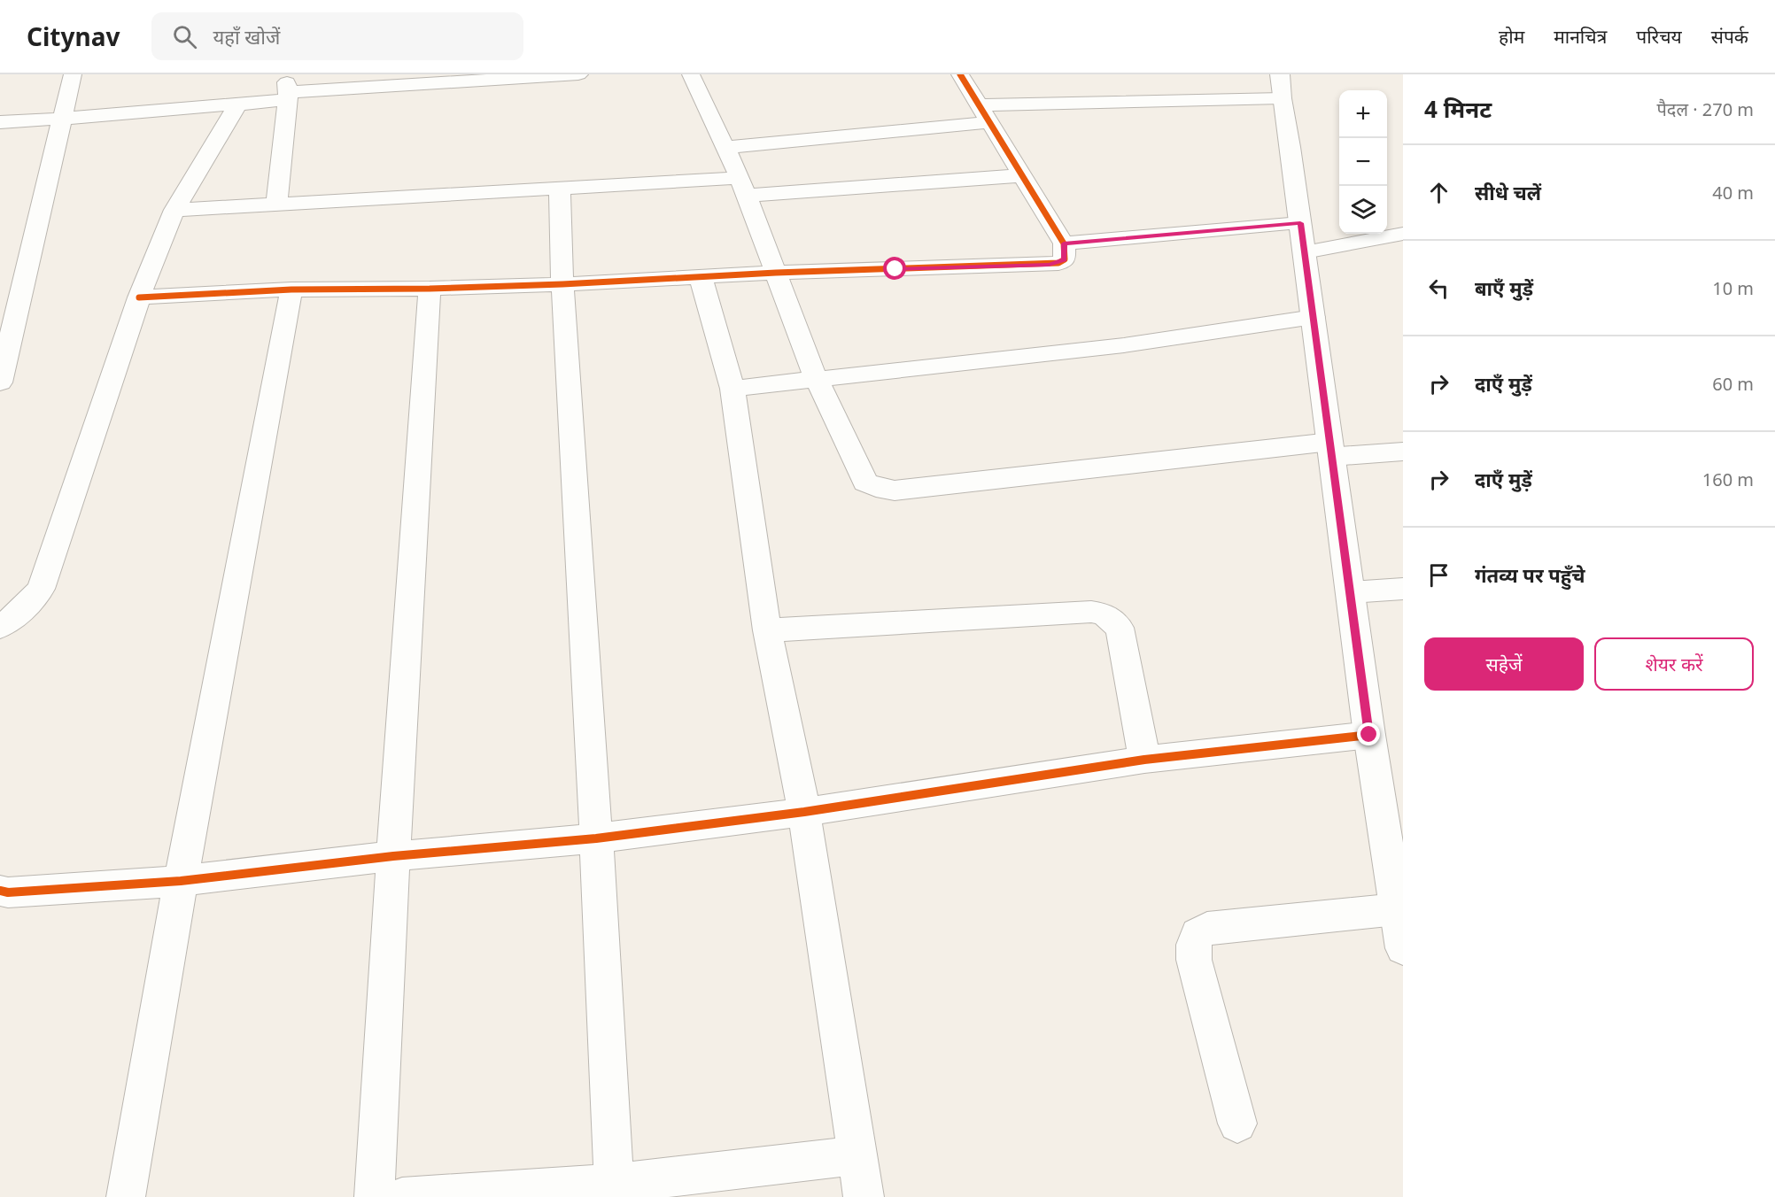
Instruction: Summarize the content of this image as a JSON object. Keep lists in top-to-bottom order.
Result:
{
  "page": {
    "header": "Citynav",
    "search": "यहाँ खोजें",
    "nav": [
      "होम",
      "मानचित्र",
      "परिचय",
      "संपर्क"
    ],
    "heading": ["4 मिनट", "पैदल · 270 m"],
    "map_buttons": ["+", "−"],
    "list": [
      ["सीधे चलें", "40 m"],
      ["बाएँ मुड़ें", "10 m"],
      ["दाएँ मुड़ें", "60 m"],
      ["दाएँ मुड़ें", "160 m"],
      "गंतव्य पर पहुँचे"
    ],
    "buttons": ["सहेजें", "शेयर करें"]
  }
}
